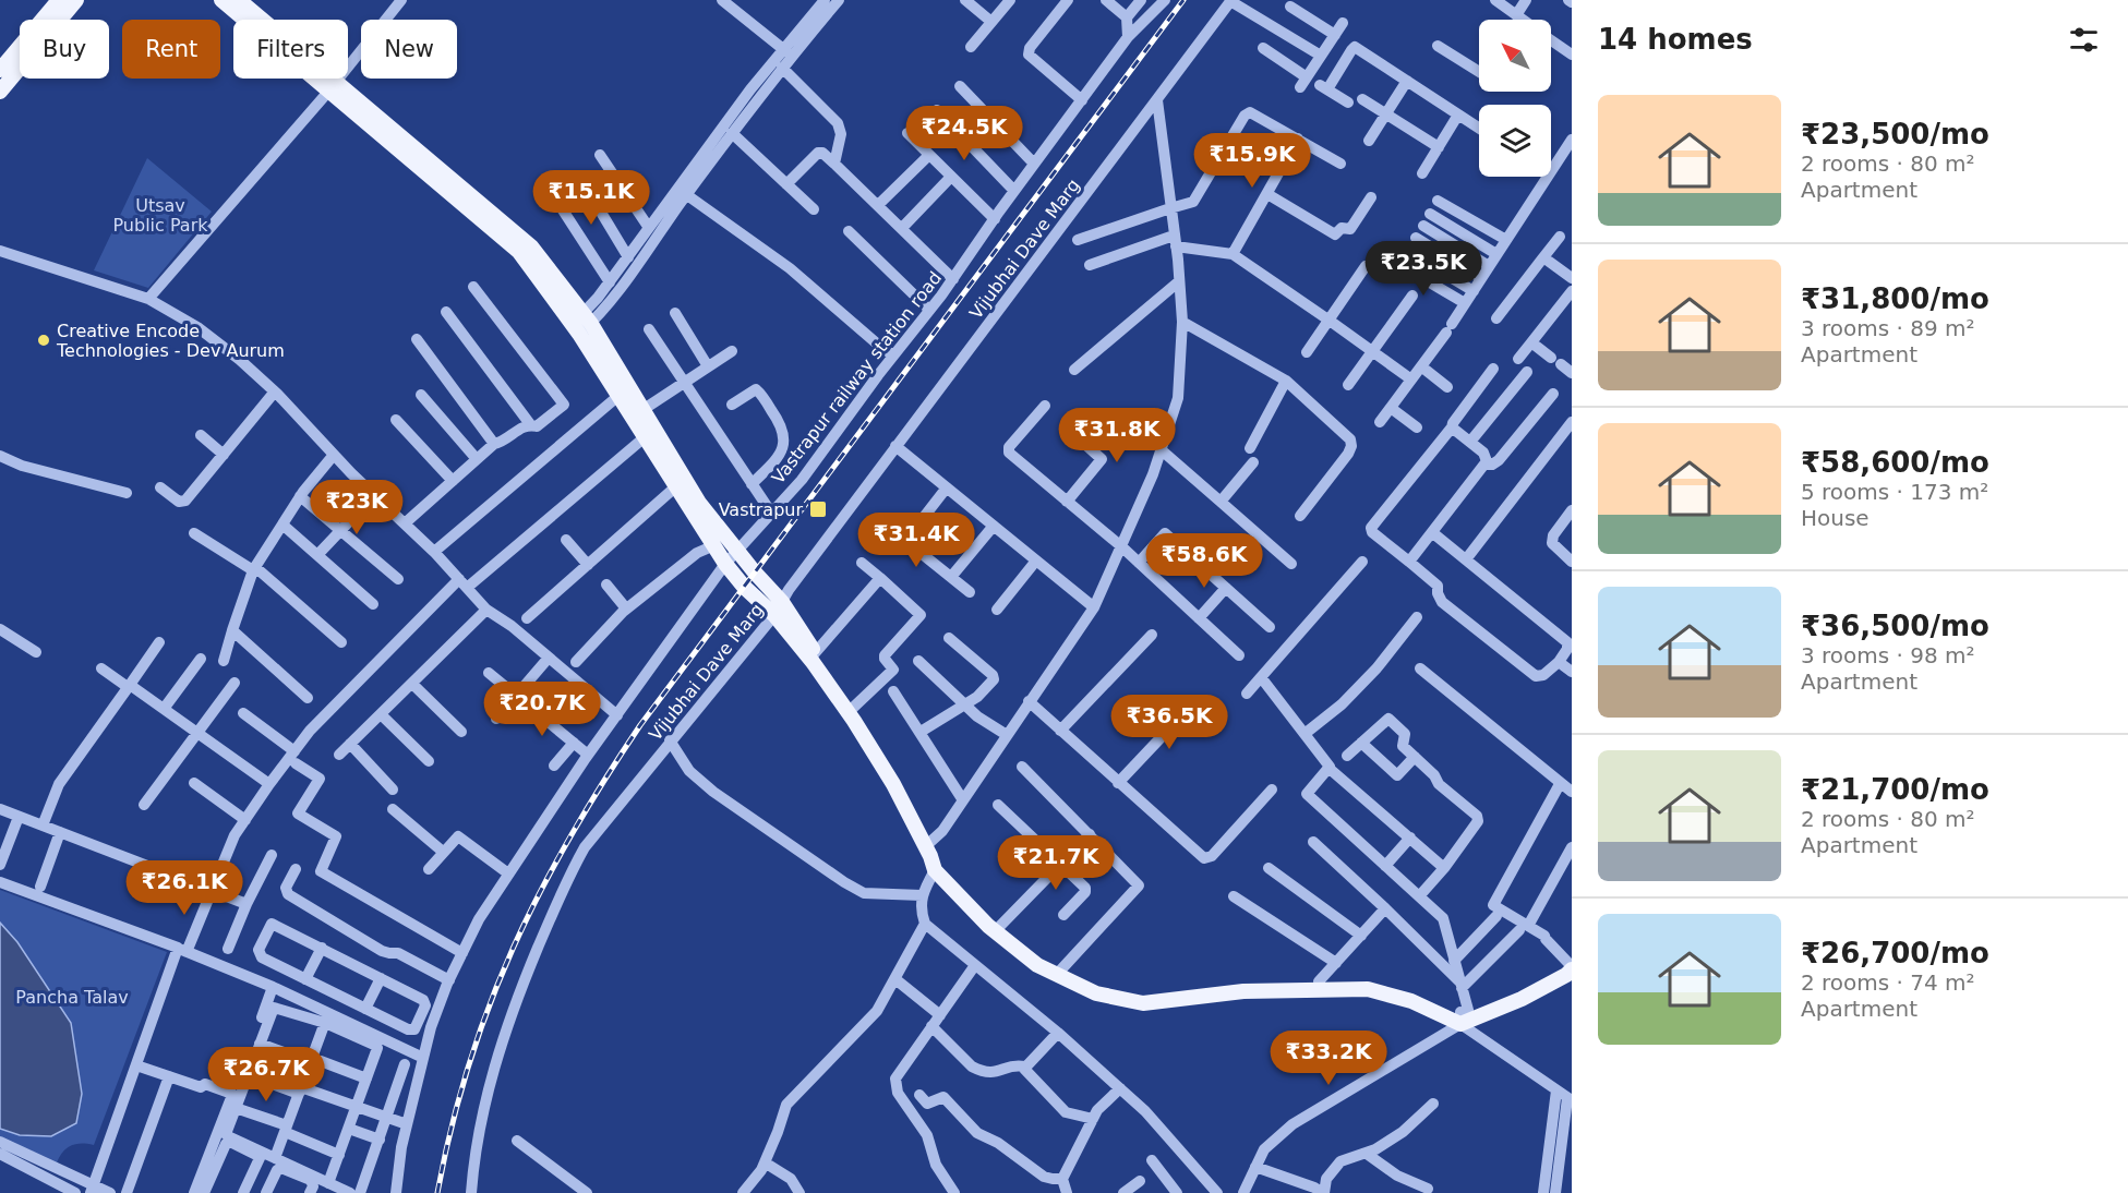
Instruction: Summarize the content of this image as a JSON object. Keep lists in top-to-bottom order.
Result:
{
  "streets": {
    "street": ["Vijubhai Dave Marg", "Vastrapur railway station road"]
  },
  "parks": ["Utsav Public Park", "Pancha Talav"],
  "places": {
    "other": ["Creative Encode Technologies - Dev Aurum"],
    "transit": ["Vastrapur"]
  },
  "north": "top left",
  "page": {
    "heading": "14 homes",
    "chip": [
      "Buy",
      "Rent",
      "Filters",
      "New"
    ],
    "list": [
      {
        "name": "₹23,500/mo",
        "note": "2 rooms · 80 m² · Apartment"
      },
      {
        "name": "₹31,800/mo",
        "note": "3 rooms · 89 m² · Apartment"
      },
      {
        "name": "₹58,600/mo",
        "note": "5 rooms · 173 m² · House"
      },
      {
        "name": "₹36,500/mo",
        "note": "3 rooms · 98 m² · Apartment"
      },
      {
        "name": "₹21,700/mo",
        "note": "2 rooms · 80 m² · Apartment"
      },
      {
        "name": "₹26,700/mo",
        "note": "2 rooms · 74 m² · Apartment"
      }
    ],
    "price": [
      "₹24.5K",
      "₹15.9K",
      "₹15.1K",
      "₹23.5K",
      "₹31.8K",
      "₹23K",
      "₹31.4K",
      "₹58.6K",
      "₹20.7K",
      "₹36.5K",
      "₹21.7K",
      "₹26.1K",
      "₹33.2K",
      "₹26.7K"
    ]
  }
}
